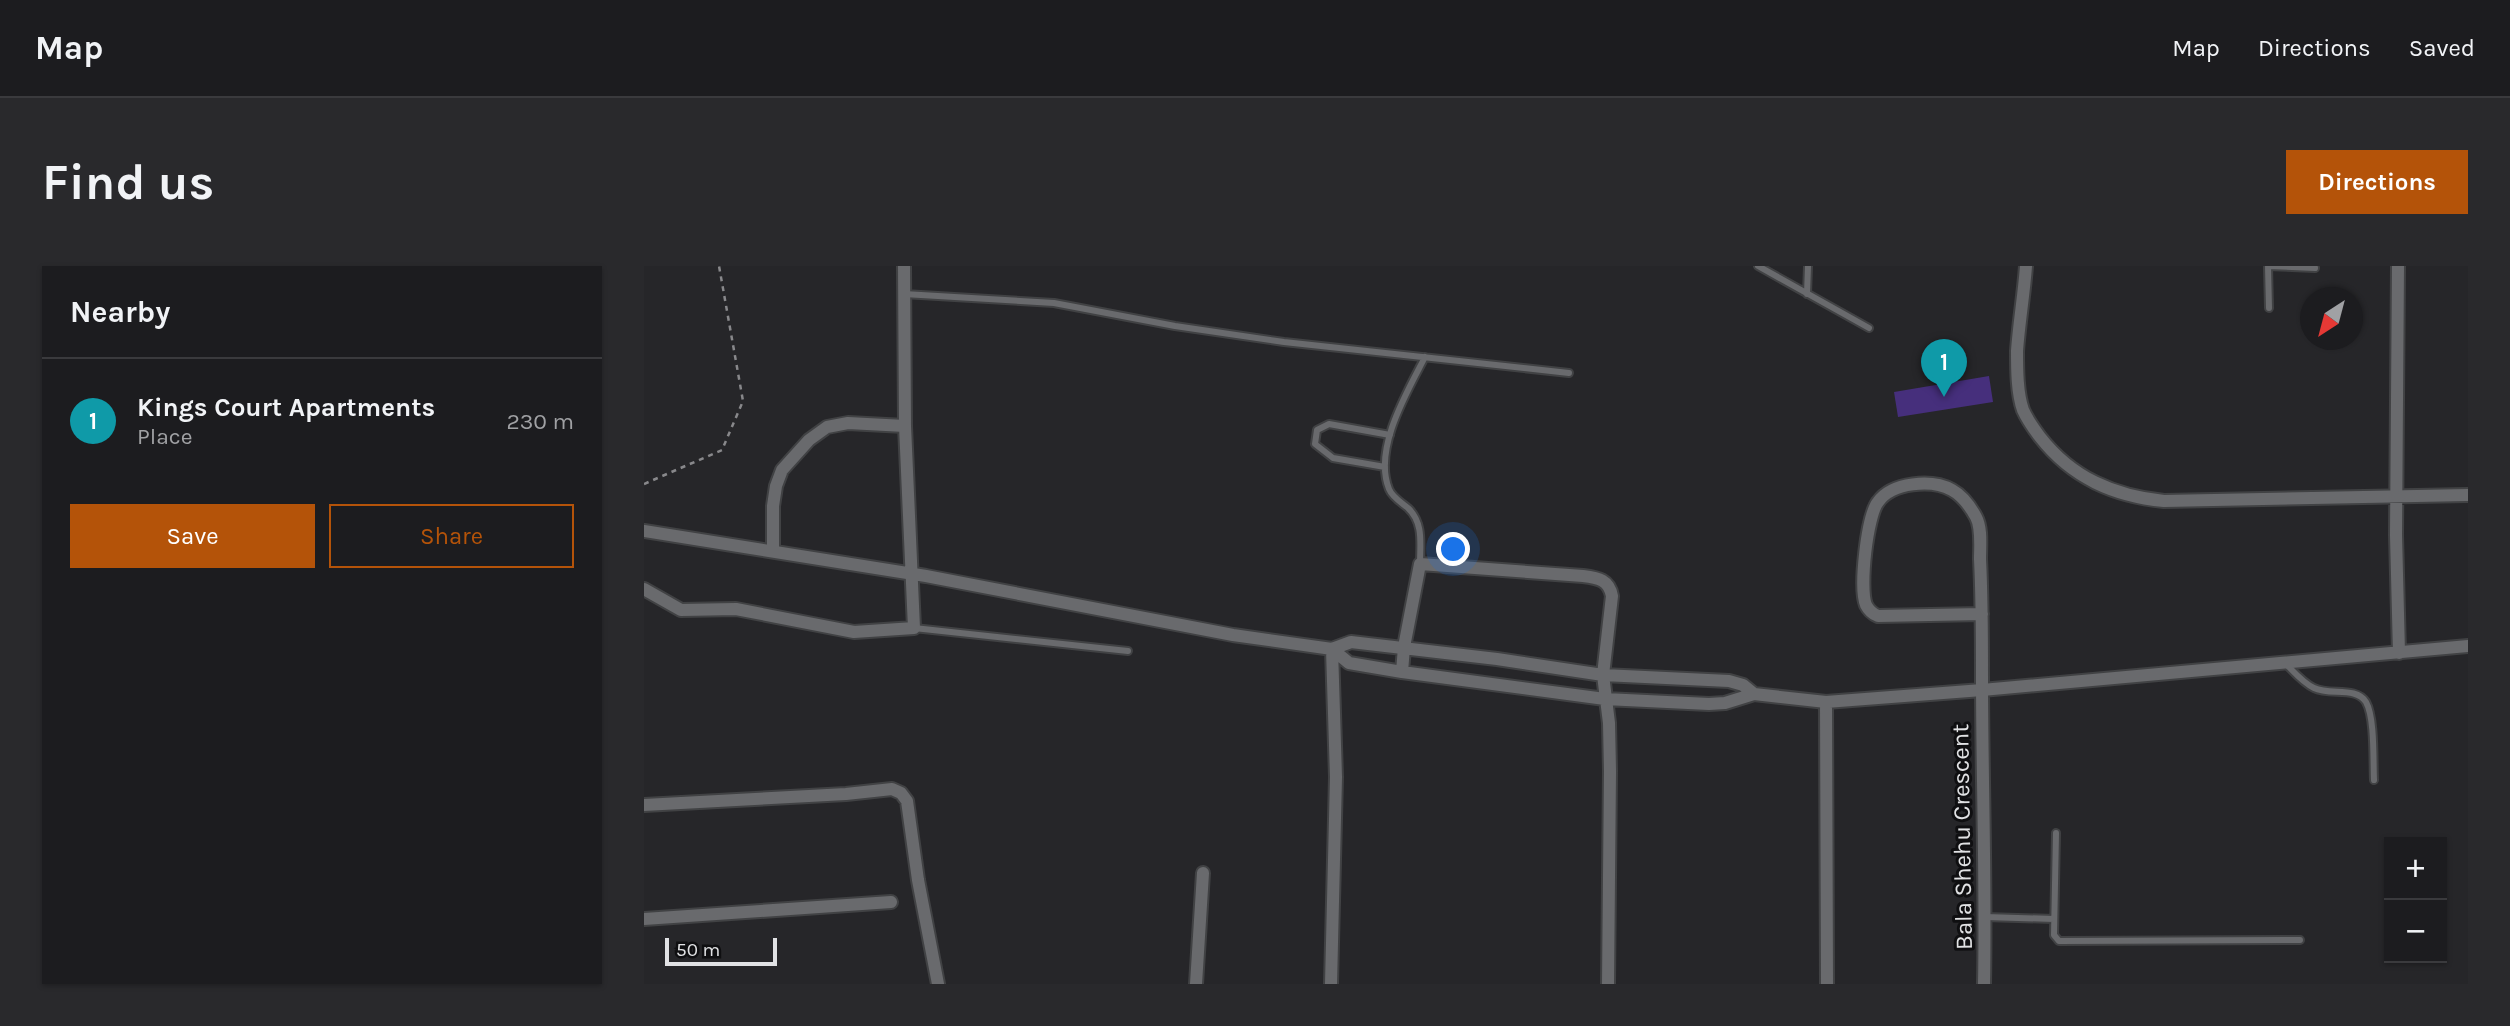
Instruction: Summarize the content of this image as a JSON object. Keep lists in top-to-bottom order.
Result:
{
  "streets": {
    "street": ["Bala Shehu Crescent"]
  },
  "scale_bar": "50 m",
  "north": "bottom left",
  "page": {
    "header": "Map",
    "nav": ["Map", "Directions", "Saved"],
    "buttons": [
      "Directions",
      ["Save", "Share"]
    ],
    "title": "Find us",
    "heading": "Nearby",
    "pins": "1",
    "list": [
      {
        "mark": "1",
        "name": "Kings Court Apartments",
        "note": "Place",
        "value": "230 m"
      }
    ],
    "map_buttons": ["+", "−"],
    "scale": "50 m"
  }
}
